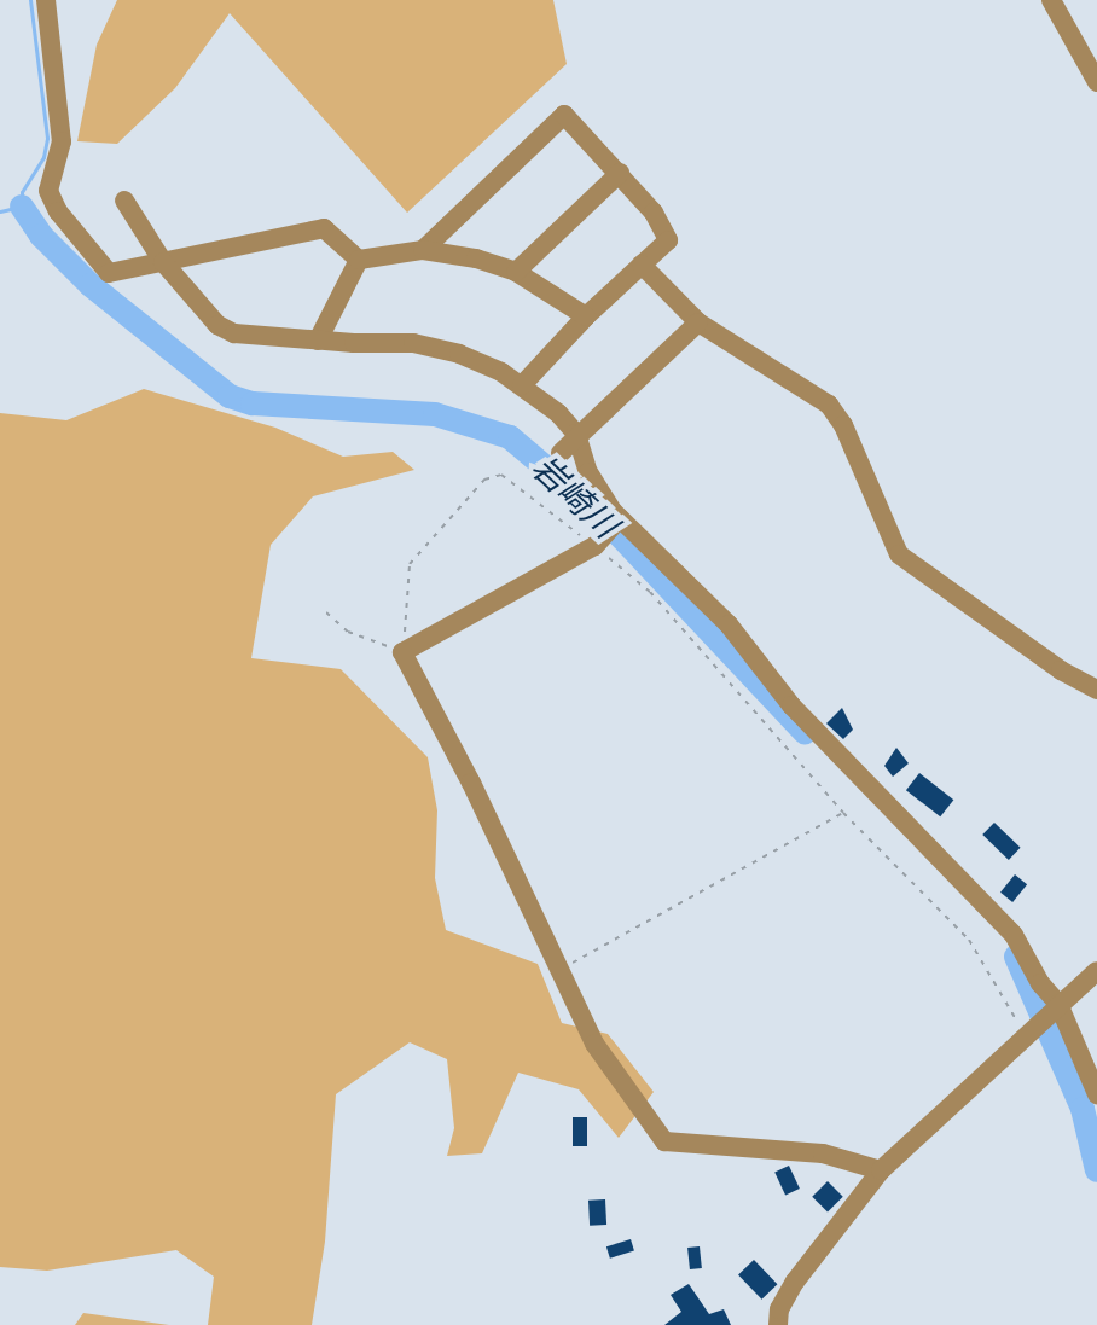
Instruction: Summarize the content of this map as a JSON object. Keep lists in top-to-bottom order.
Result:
{
  "water": ["岩崎川"]
}
